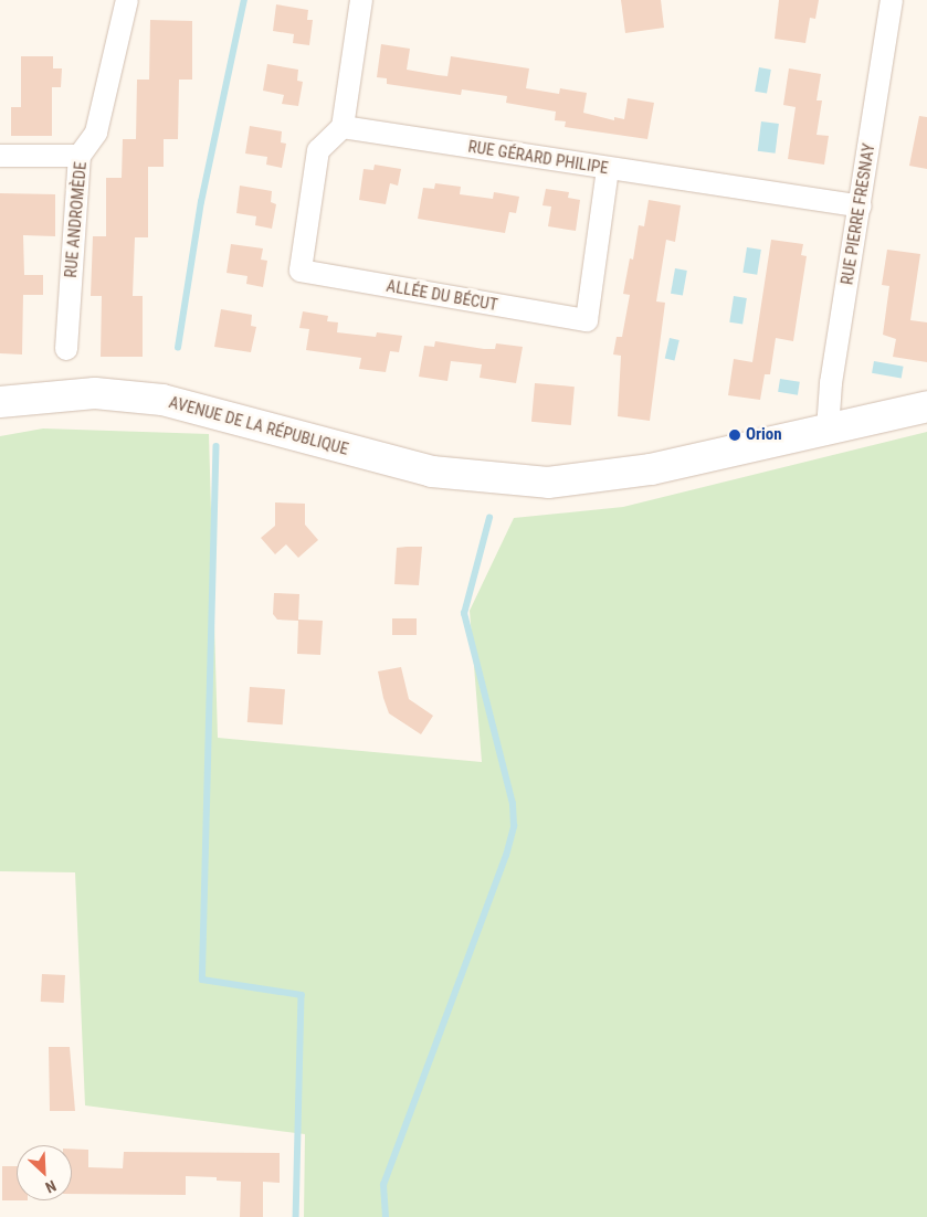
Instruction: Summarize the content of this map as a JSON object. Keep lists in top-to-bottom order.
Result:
{
  "streets": {
    "street": [
      "RUE GÉRARD PHILIPE",
      "RUE PIERRE FRESNAY",
      "RUE ANDROMÈDE",
      "ALLÉE DU BÉCUT",
      "AVENUE DE LA RÉPUBLIQUE"
    ]
  },
  "crossings": [
    ["RUE GÉRARD PHILIPE", "RUE PIERRE FRESNAY"],
    ["RUE GÉRARD PHILIPE", "ALLÉE DU BÉCUT"],
    ["RUE PIERRE FRESNAY", "AVENUE DE LA RÉPUBLIQUE"]
  ],
  "places": ["Orion"],
  "north": "bottom right"
}
